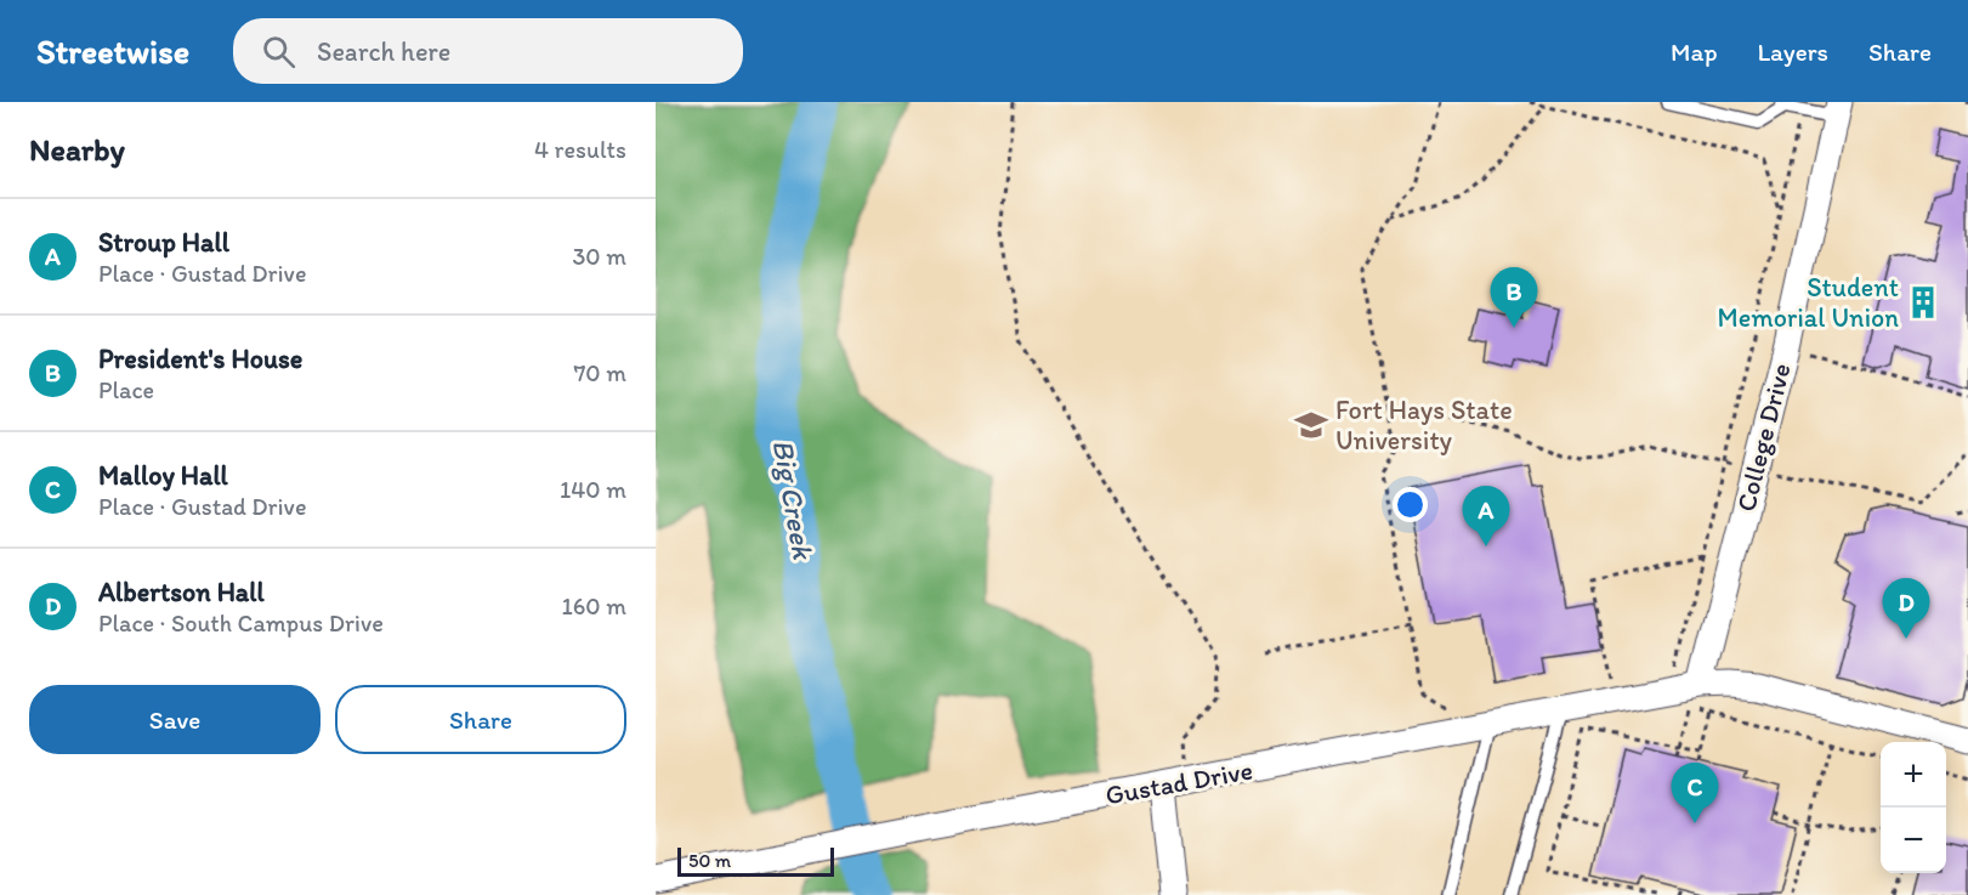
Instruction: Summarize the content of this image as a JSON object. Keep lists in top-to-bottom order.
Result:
{
  "streets": {
    "street": ["College Drive", "Gustad Drive"]
  },
  "crossings": [
    ["College Drive", "Gustad Drive"]
  ],
  "water": ["Big Creek"],
  "places": {
    "building": ["Student Memorial Union"],
    "school or university": ["Fort Hays State University"]
  },
  "scale_bar": "50 m",
  "page": {
    "header": "Streetwise",
    "search": "Search here",
    "nav": ["Map", "Layers", "Share"],
    "heading": ["Nearby", "4 results"],
    "list": [
      {
        "mark": "A",
        "name": "Stroup Hall",
        "note": "Place · Gustad Drive",
        "value": "30 m"
      },
      {
        "mark": "B",
        "name": "President's House",
        "note": "Place",
        "value": "70 m"
      },
      {
        "mark": "C",
        "name": "Malloy Hall",
        "note": "Place · Gustad Drive",
        "value": "140 m"
      },
      {
        "mark": "D",
        "name": "Albertson Hall",
        "note": "Place · South Campus Drive",
        "value": "160 m"
      }
    ],
    "pins": [
      "B",
      "A",
      "D",
      "C"
    ],
    "buttons": ["Save", "Share"],
    "map_buttons": ["+", "−"],
    "scale": "50 m"
  }
}
